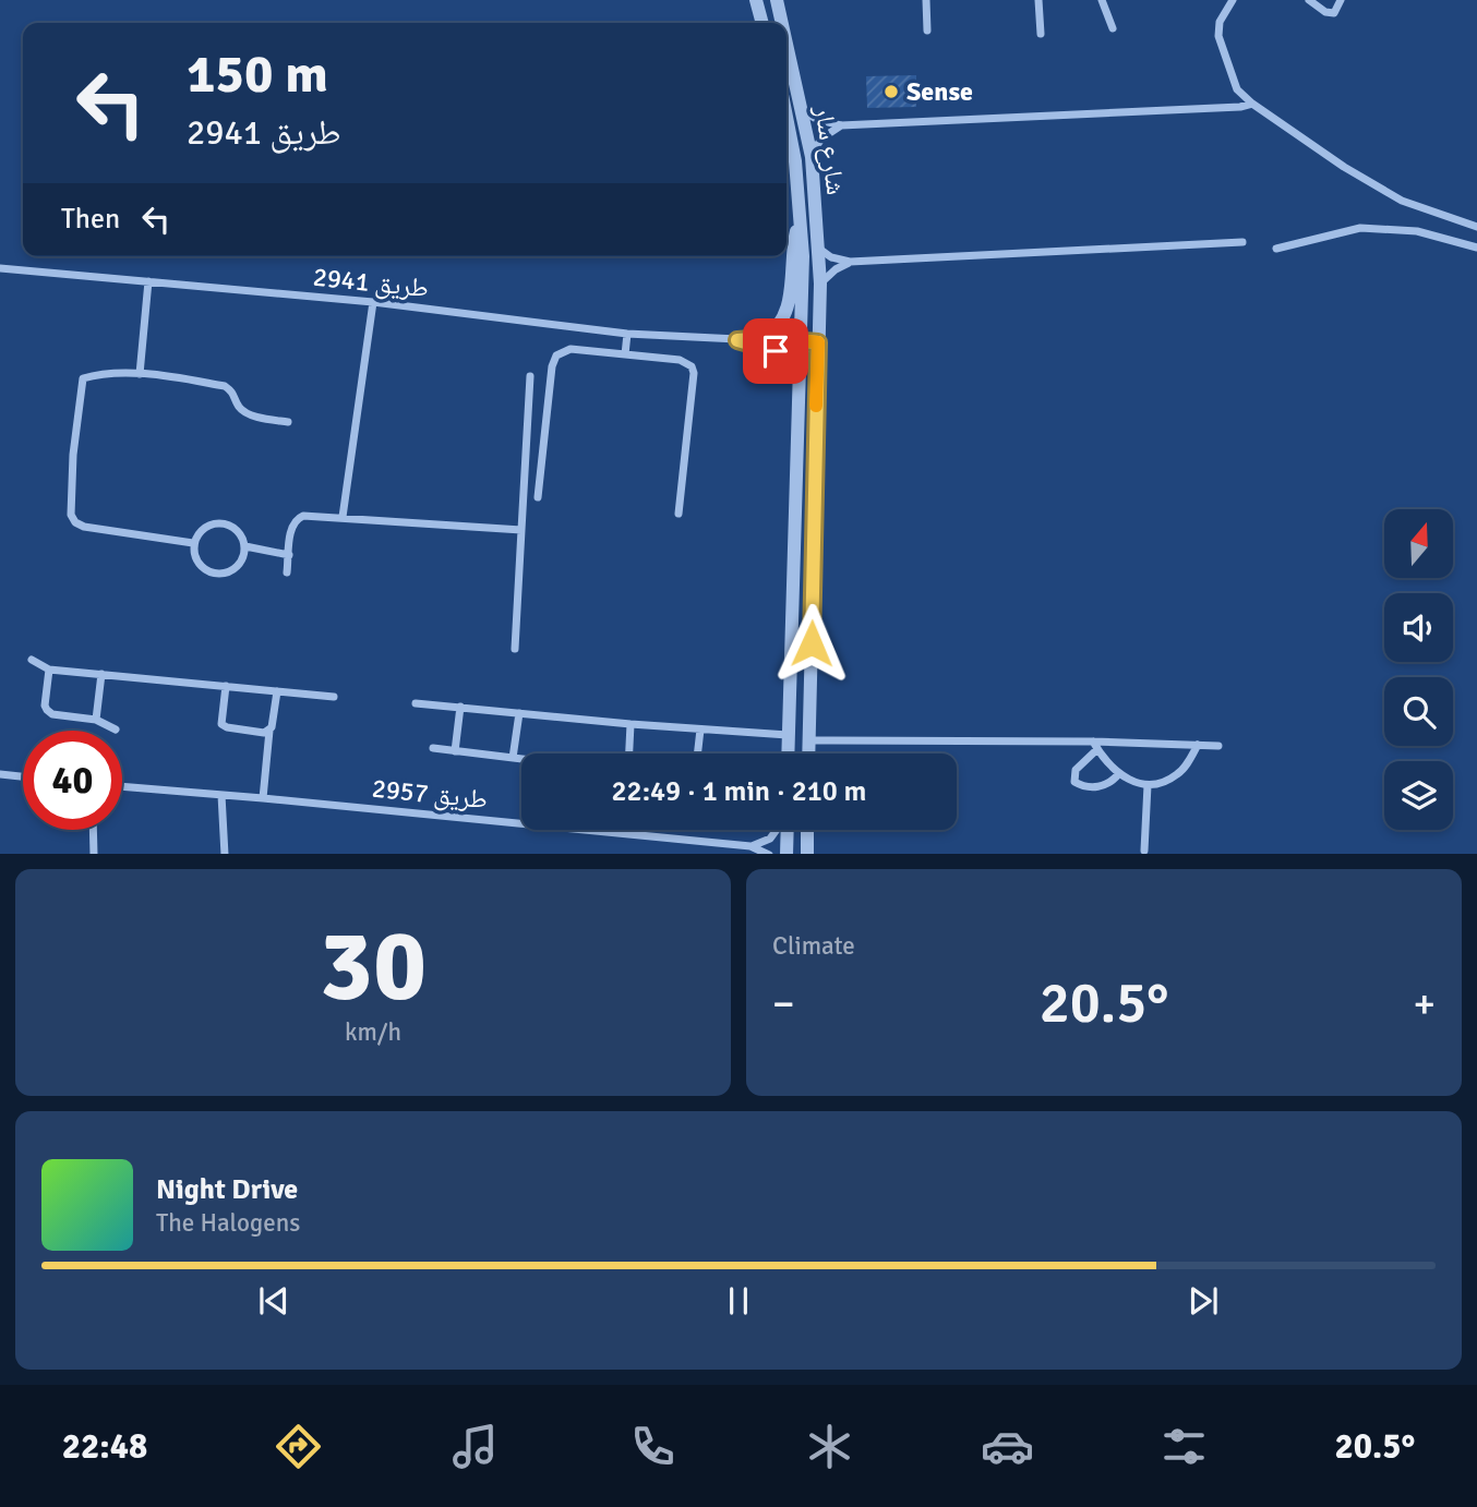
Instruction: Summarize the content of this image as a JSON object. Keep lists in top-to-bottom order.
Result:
{
  "streets": {
    "street": ["شارع سار", "طريق 2941", "طريق 2957"]
  },
  "crossings": [
    ["شارع سار", "طريق 2941"]
  ],
  "places": ["Sense"],
  "north": "top",
  "page": {
    "turn": ["150 m", "طريق 2941"],
    "then": "Then",
    "limit": "40",
    "trip": "22:49 · 1 min · 210 m",
    "tile": [
      ["30", "km/h"],
      "Climate"
    ],
    "heat": ["−", "20.5°", "+"],
    "song": ["Night Drive", "The Halogens"],
    "tabs": ["22:48", "20.5°"]
  }
}
